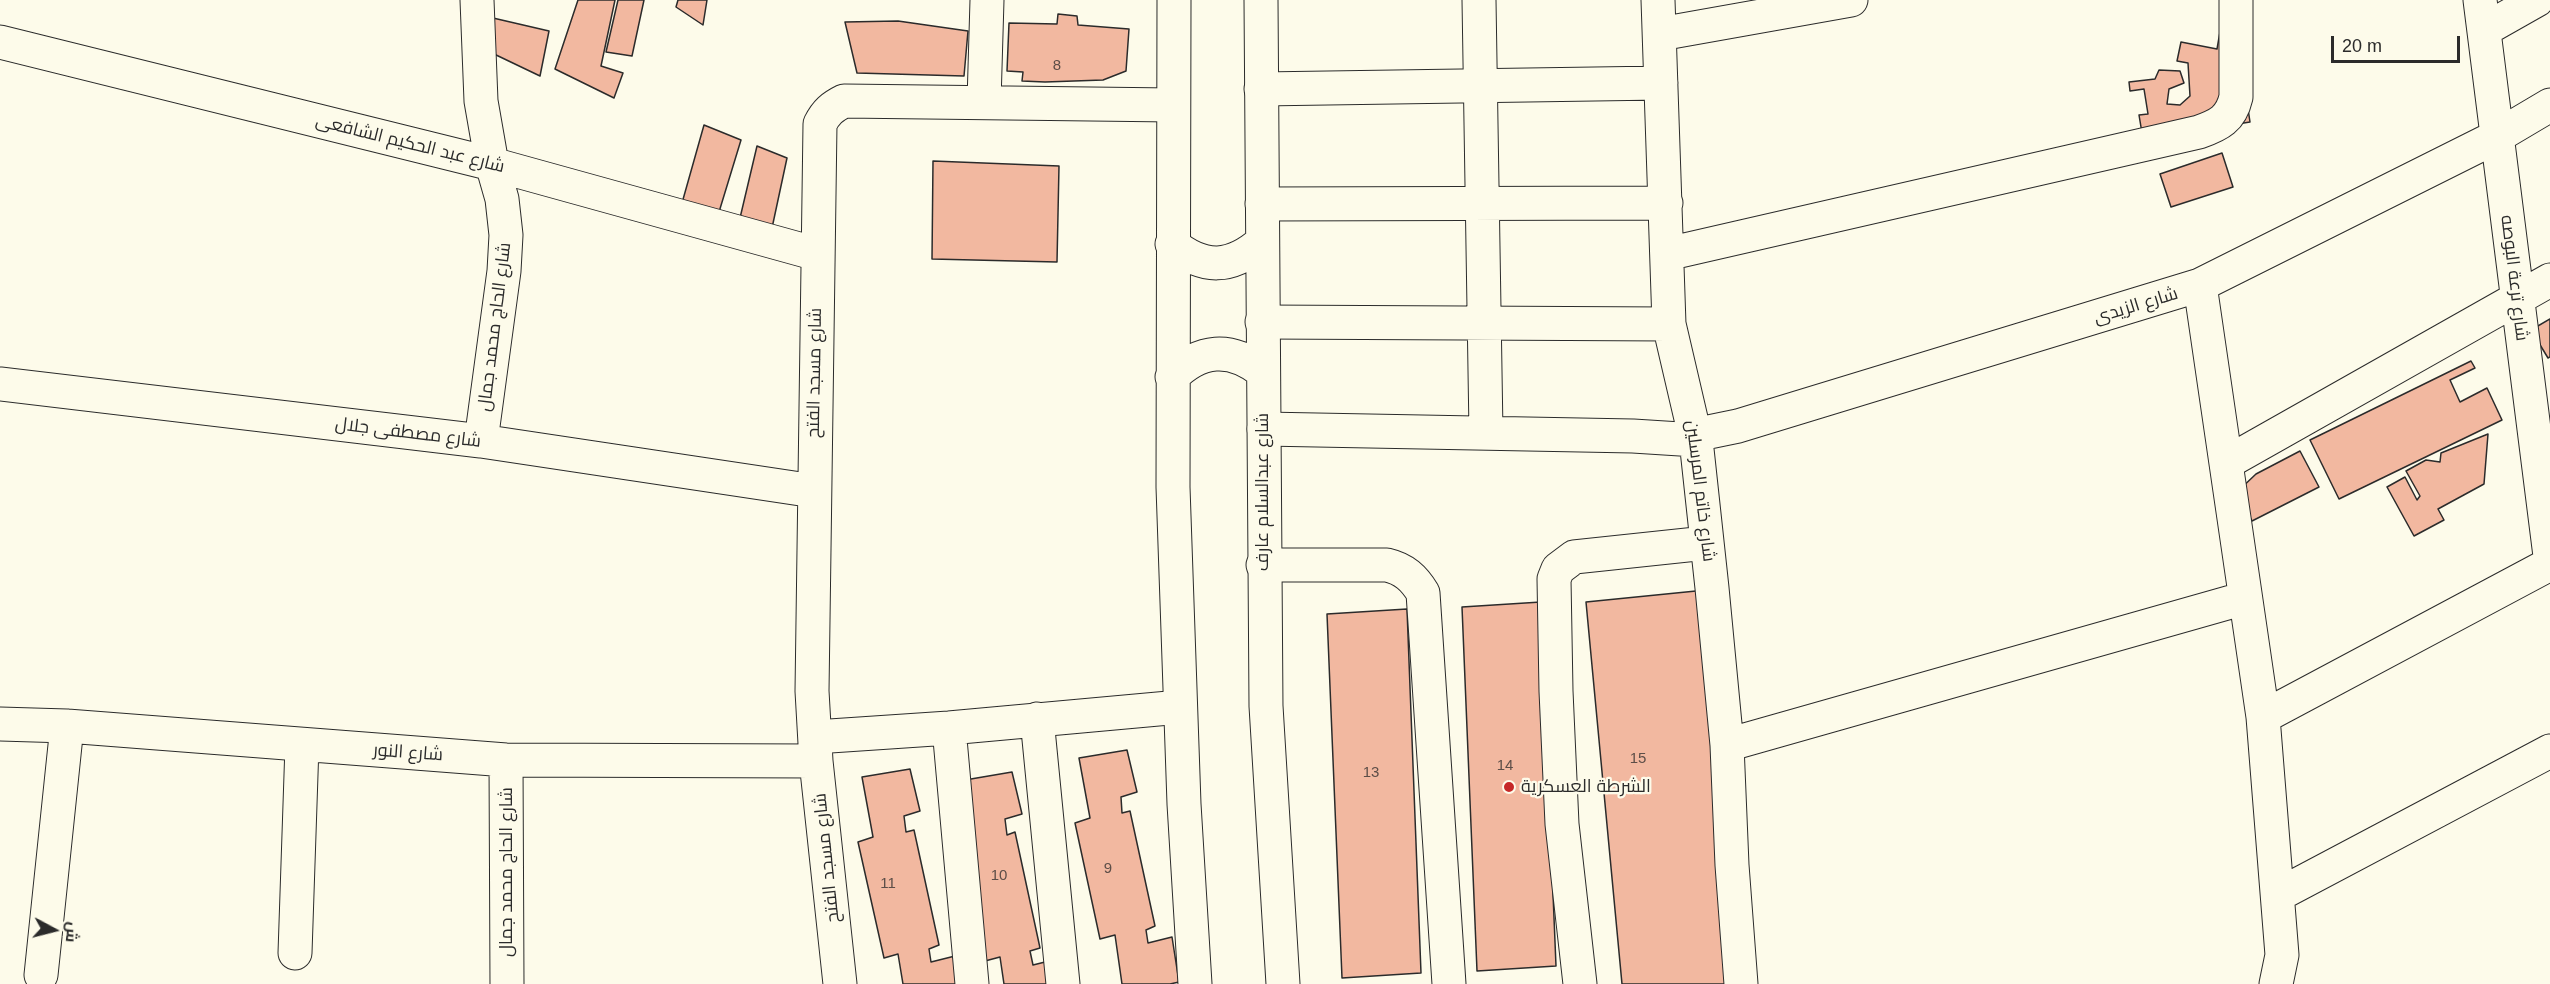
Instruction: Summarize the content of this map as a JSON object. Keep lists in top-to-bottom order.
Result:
{
  "streets": {
    "street": [
      "شارع عبد الحكيم الشافعى",
      "شارع ترعة البوصه",
      "شارع الزيدى",
      "شارع الحاج محمد جمال",
      "شارع مسجد الفتح",
      "شارع مصطفى جلال",
      "شارع خاتم المرسلين",
      "شارع عبدالسلام عارف",
      "شارع النور"
    ]
  },
  "crossings": [
    ["شارع عبد الحكيم الشافعى", "شارع الحاج محمد جمال"],
    ["شارع عبد الحكيم الشافعى", "شارع مسجد الفتح"],
    ["شارع ترعة البوصه", "شارع الزيدى"],
    ["شارع الزيدى", "شارع خاتم المرسلين"],
    ["شارع الحاج محمد جمال", "شارع مصطفى جلال"],
    ["شارع الحاج محمد جمال", "شارع النور"],
    ["شارع مسجد الفتح", "شارع مصطفى جلال"],
    ["شارع مسجد الفتح", "شارع النور"]
  ],
  "places": ["الشرطة العسكرية"],
  "house_numbers": [
    "8",
    "15",
    "14",
    "13",
    "9",
    "10",
    "11"
  ],
  "scale_bar": "20 m",
  "north": "right"
}
